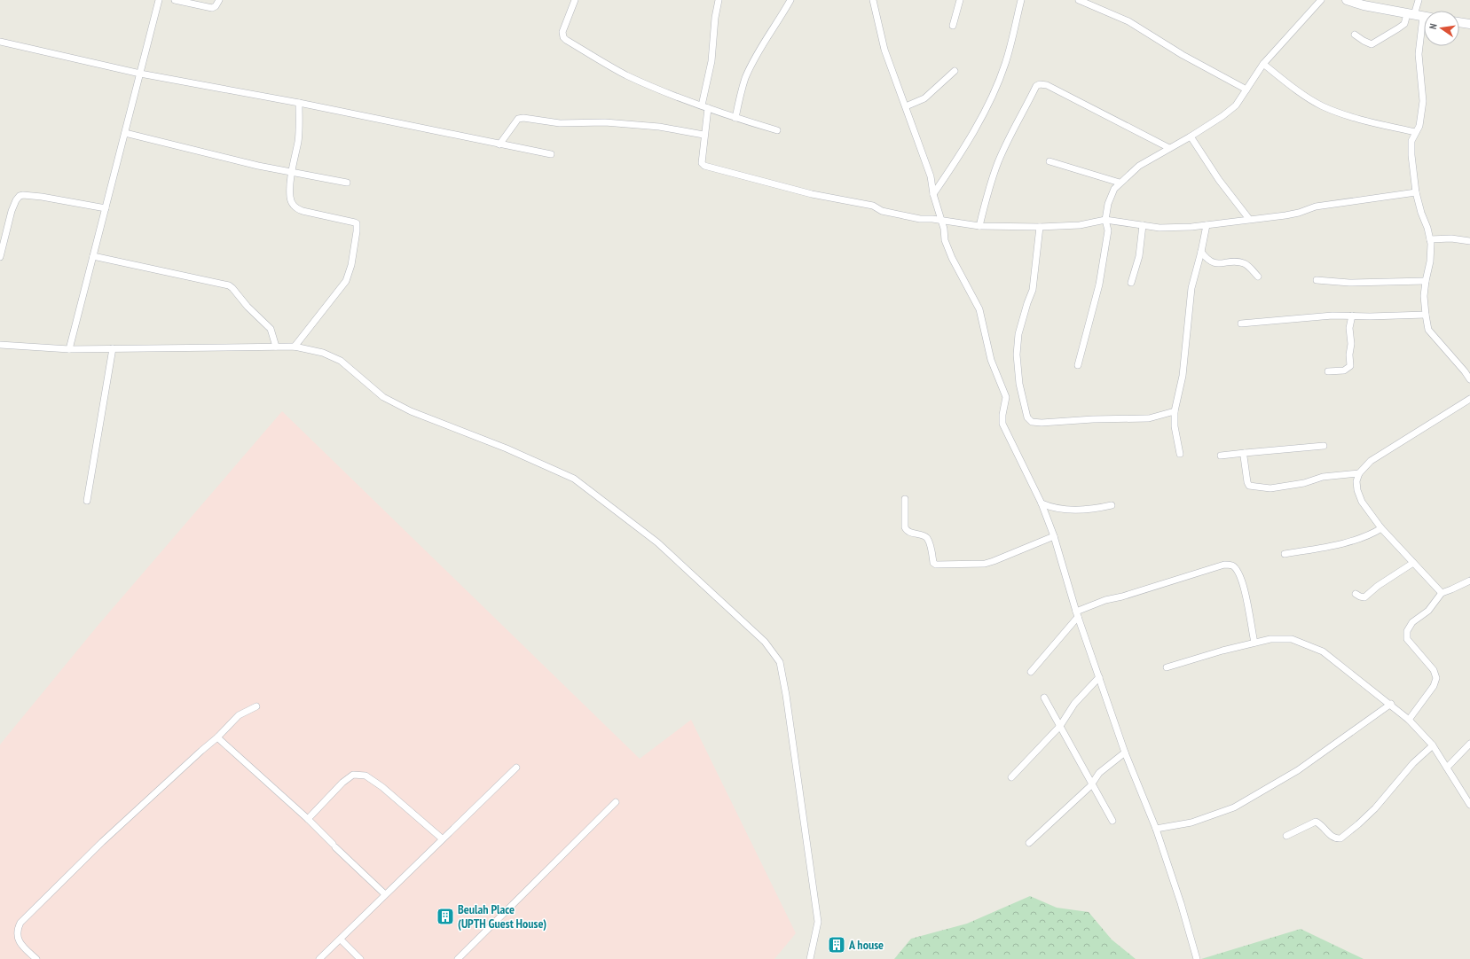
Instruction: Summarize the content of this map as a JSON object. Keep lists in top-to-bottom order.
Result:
{
  "places": {
    "building": ["Beulah Place (UPTH Guest House)", "A house"]
  },
  "north": "left"
}
